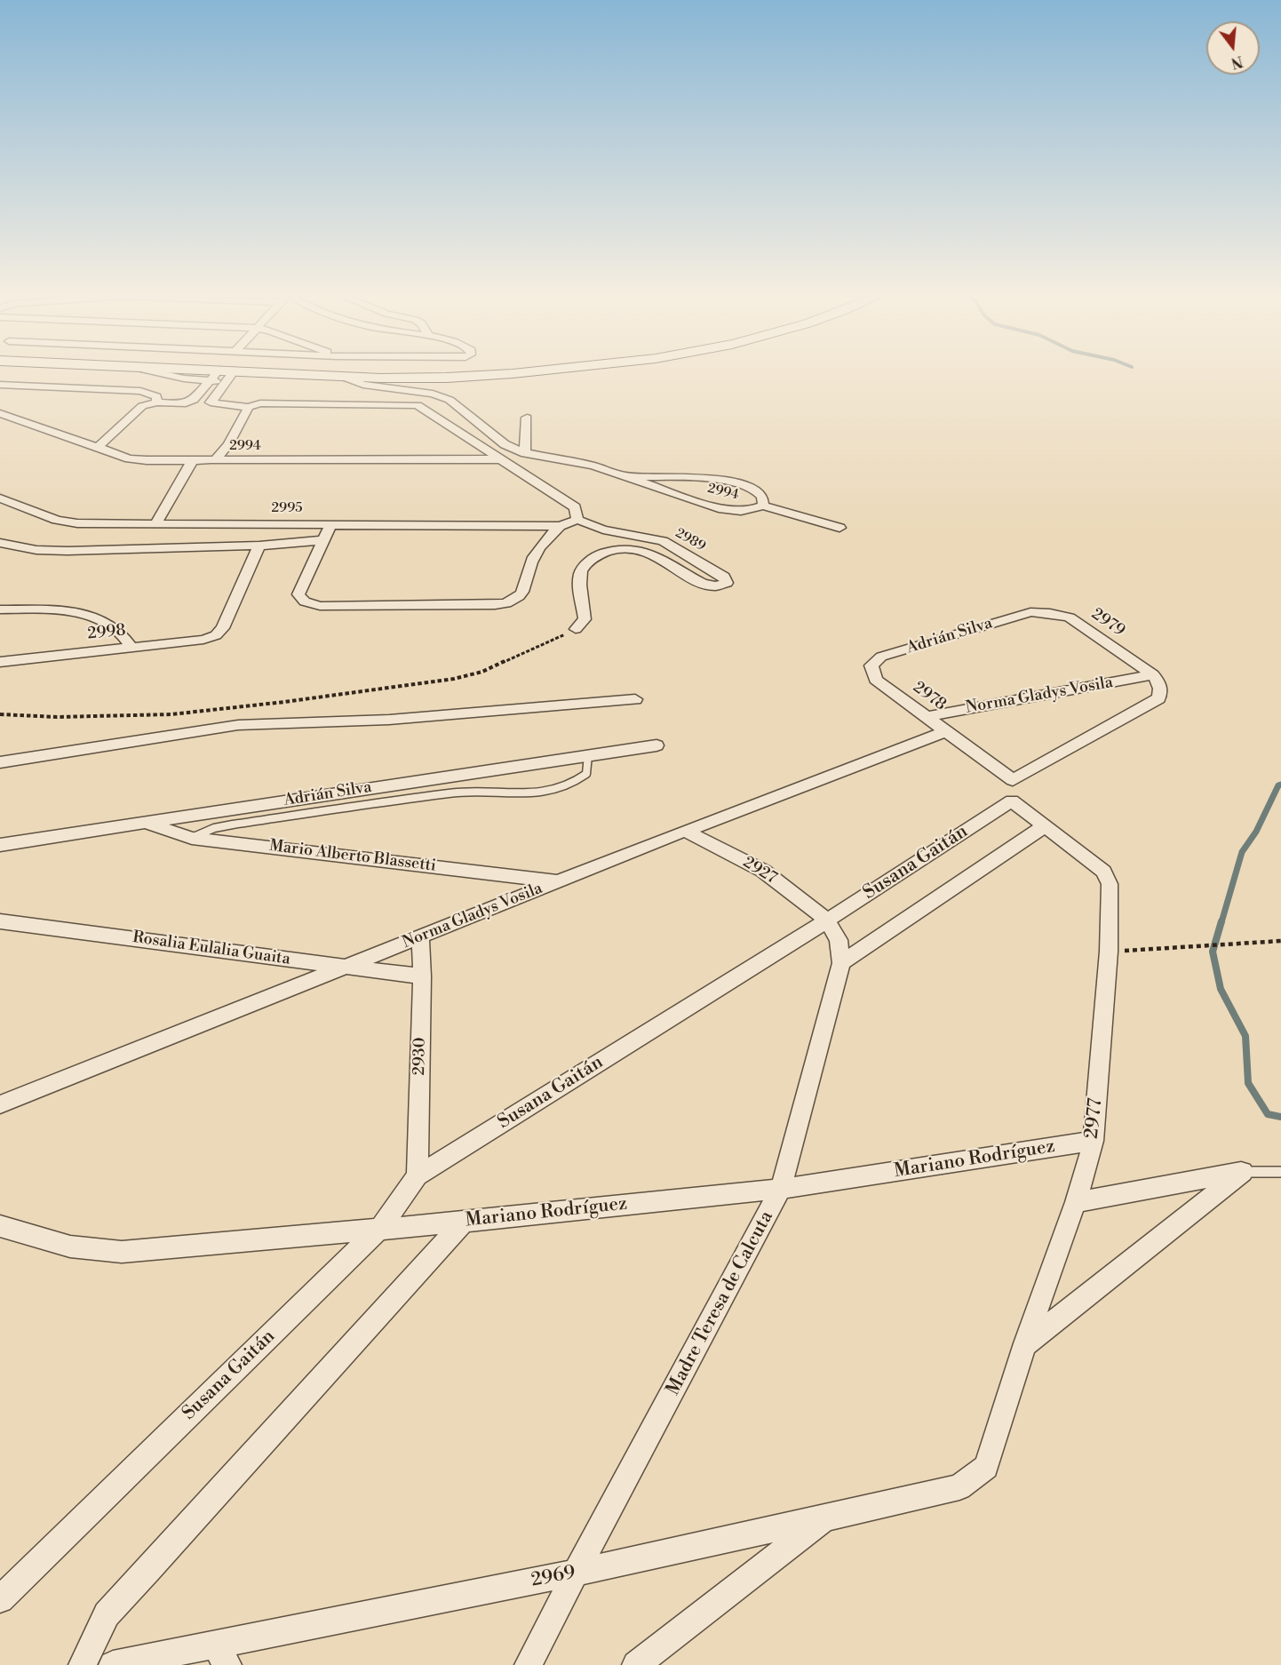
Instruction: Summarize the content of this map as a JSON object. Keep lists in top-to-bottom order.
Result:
{
  "streets": {
    "street": [
      "2994",
      "2995",
      "2989",
      "2979",
      "2998",
      "Adrián Silva",
      "Norma Gladys Vosila",
      "2978",
      "Mario Alberto Blassetti",
      "Susana Gaitán",
      "2927",
      "Rosalia Eulalia Guaita",
      "2930",
      "2977",
      "Mariano Rodríguez",
      "Madre Teresa de Calcuta",
      "2969"
    ]
  },
  "crossings": [
    ["2995", "2989"],
    ["2979", "Adrián Silva"],
    ["2979", "Norma Gladys Vosila"],
    ["Adrián Silva", "2978"],
    ["Adrián Silva", "Mario Alberto Blassetti"],
    ["Norma Gladys Vosila", "2978"],
    ["Norma Gladys Vosila", "Mario Alberto Blassetti"],
    ["Norma Gladys Vosila", "2927"],
    ["Norma Gladys Vosila", "Rosalia Eulalia Guaita"],
    ["Norma Gladys Vosila", "2930"],
    ["Susana Gaitán", "2927"],
    ["Susana Gaitán", "2930"],
    ["Susana Gaitán", "2977"],
    ["Susana Gaitán", "Mariano Rodríguez"],
    ["Susana Gaitán", "Madre Teresa de Calcuta"],
    ["2927", "Madre Teresa de Calcuta"],
    ["Rosalia Eulalia Guaita", "2930"],
    ["2977", "Mariano Rodríguez"],
    ["2977", "2969"],
    ["Mariano Rodríguez", "Madre Teresa de Calcuta"],
    ["Madre Teresa de Calcuta", "2969"]
  ],
  "north": "bottom"
}
